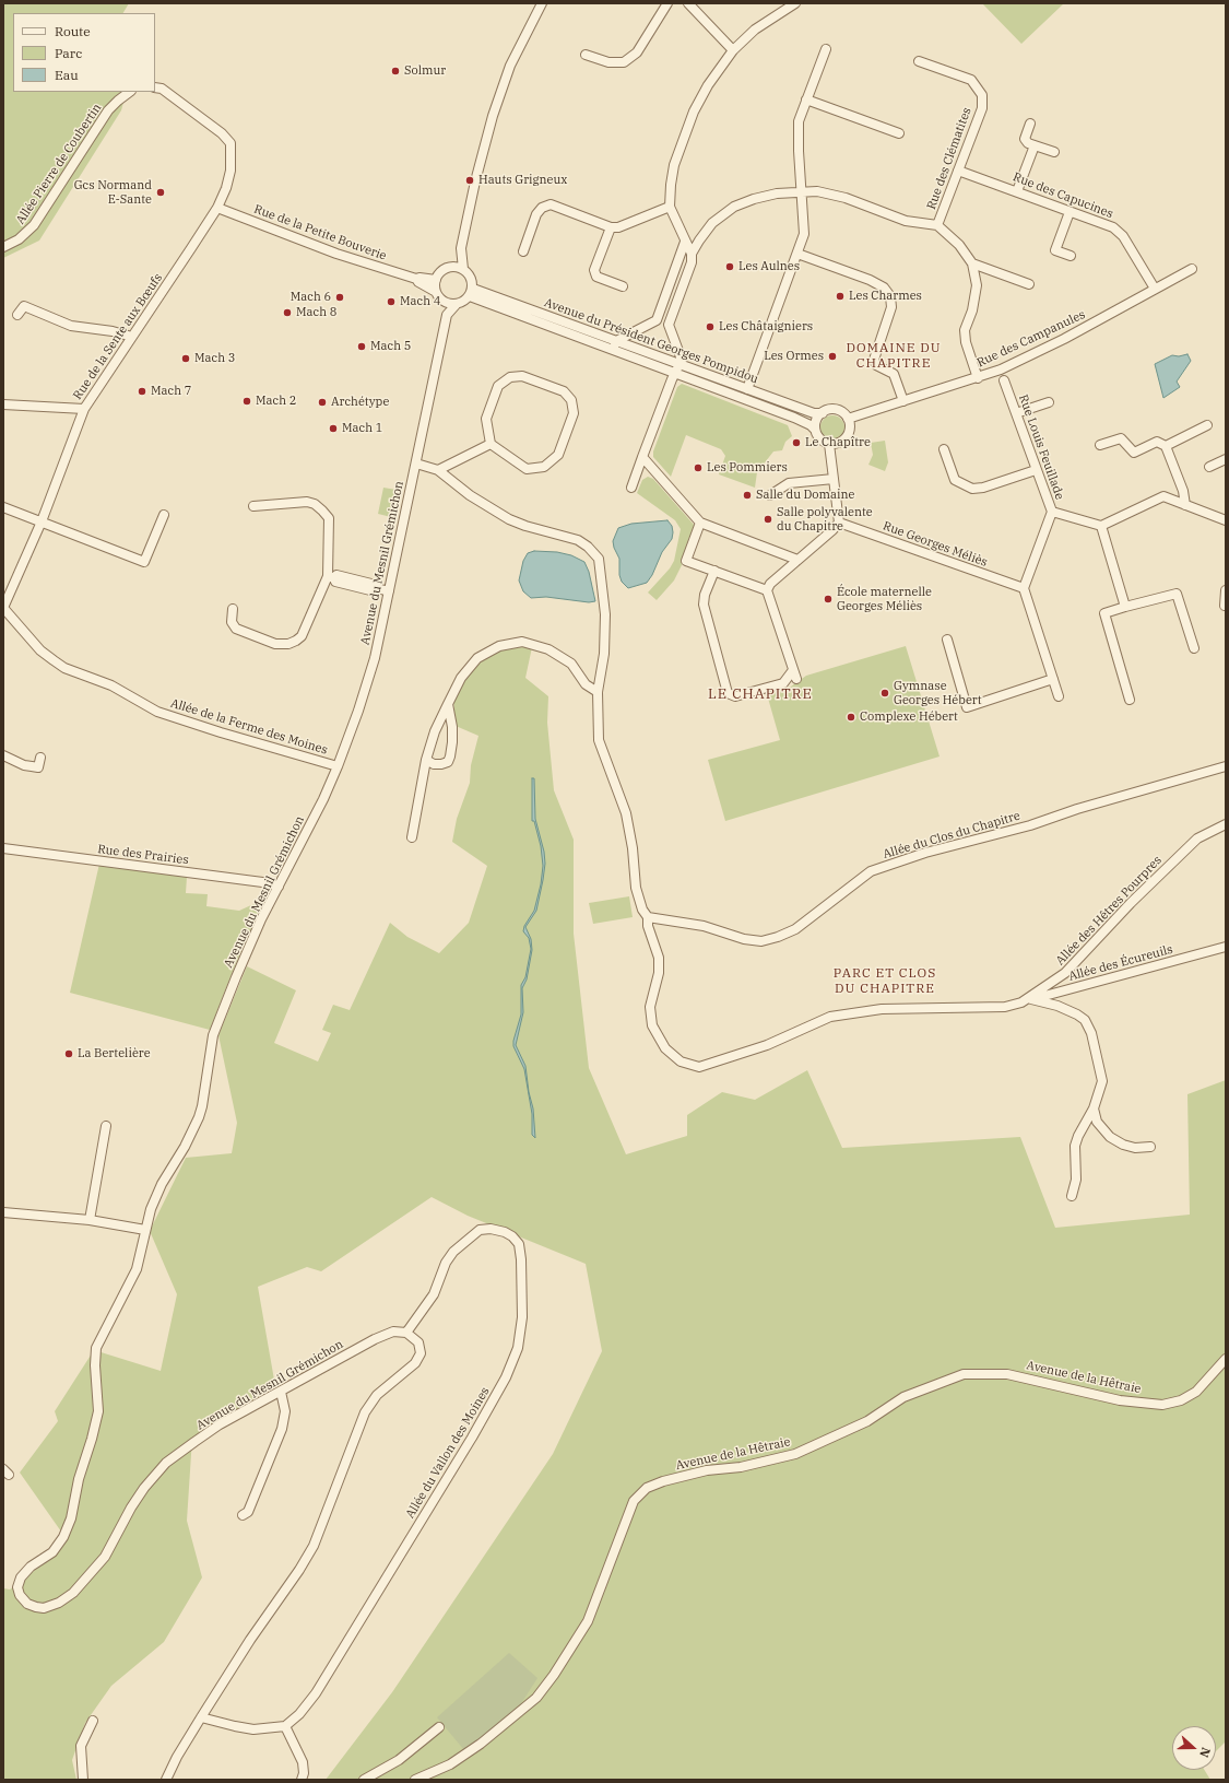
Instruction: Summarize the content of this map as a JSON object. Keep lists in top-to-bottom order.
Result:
{
  "streets": {
    "street": [
      "Rue des Clématites",
      "Allée Pierre de Coubertin",
      "Rue des Capucines",
      "Rue de la Petite Bouverie",
      "Rue de la Sente aux Bœufs",
      "Rue des Campanules",
      "Avenue du Président Georges Pompidou",
      "Rue Louis Feuillade",
      "Rue Georges Méliès",
      "Avenue du Mesnil Grémichon",
      "Allée de la Ferme des Moines",
      "Allée du Clos du Chapitre",
      "Rue des Prairies",
      "Allée des Hêtres Pourpres",
      "Allée des Écureuils",
      "Avenue de la Hêtraie",
      "Allée du Vallon des Moines"
    ]
  },
  "crossings": [
    ["Rue des Clématites", "Rue des Capucines"],
    ["Rue des Capucines", "Rue des Campanules"],
    ["Rue de la Petite Bouverie", "Rue de la Sente aux Bœufs"],
    ["Rue de la Petite Bouverie", "Avenue du Président Georges Pompidou"],
    ["Rue de la Petite Bouverie", "Avenue du Mesnil Grémichon"],
    ["Rue de la Sente aux Bœufs", "Allée de la Ferme des Moines"],
    ["Rue des Campanules", "Avenue du Président Georges Pompidou"],
    ["Avenue du Président Georges Pompidou", "Avenue du Mesnil Grémichon"],
    ["Rue Louis Feuillade", "Rue Georges Méliès"],
    ["Avenue du Mesnil Grémichon", "Allée de la Ferme des Moines"],
    ["Avenue du Mesnil Grémichon", "Rue des Prairies"],
    ["Avenue du Mesnil Grémichon", "Allée du Vallon des Moines"],
    ["Allée du Clos du Chapitre", "Allée des Hêtres Pourpres"],
    ["Allée des Hêtres Pourpres", "Allée des Écureuils"]
  ],
  "districts": ["DOMAINE DU CHAPITRE", "LE CHAPITRE", "PARC ET CLOS DU CHAPITRE"],
  "places": [
    "Solmur",
    "Hauts Grigneux",
    "Gcs Normand E-Sante",
    "Les Aulnes",
    "Les Charmes",
    "Mach 6",
    "Mach 4",
    "Mach 8",
    "Les Châtaigniers",
    "Mach 5",
    "Les Ormes",
    "Mach 3",
    "Mach 7",
    "Mach 2",
    "Archétype",
    "Mach 1",
    "Le Chapître",
    "Les Pommiers",
    "Salle du Domaine",
    "Salle polyvalente du Chapitre",
    "École maternelle Georges Méliès",
    "Gymnase Georges Hébert",
    "Complexe Hébert",
    "La Bertelière"
  ],
  "legend": ["Route", "Parc", "Eau"],
  "north": "right"
}
